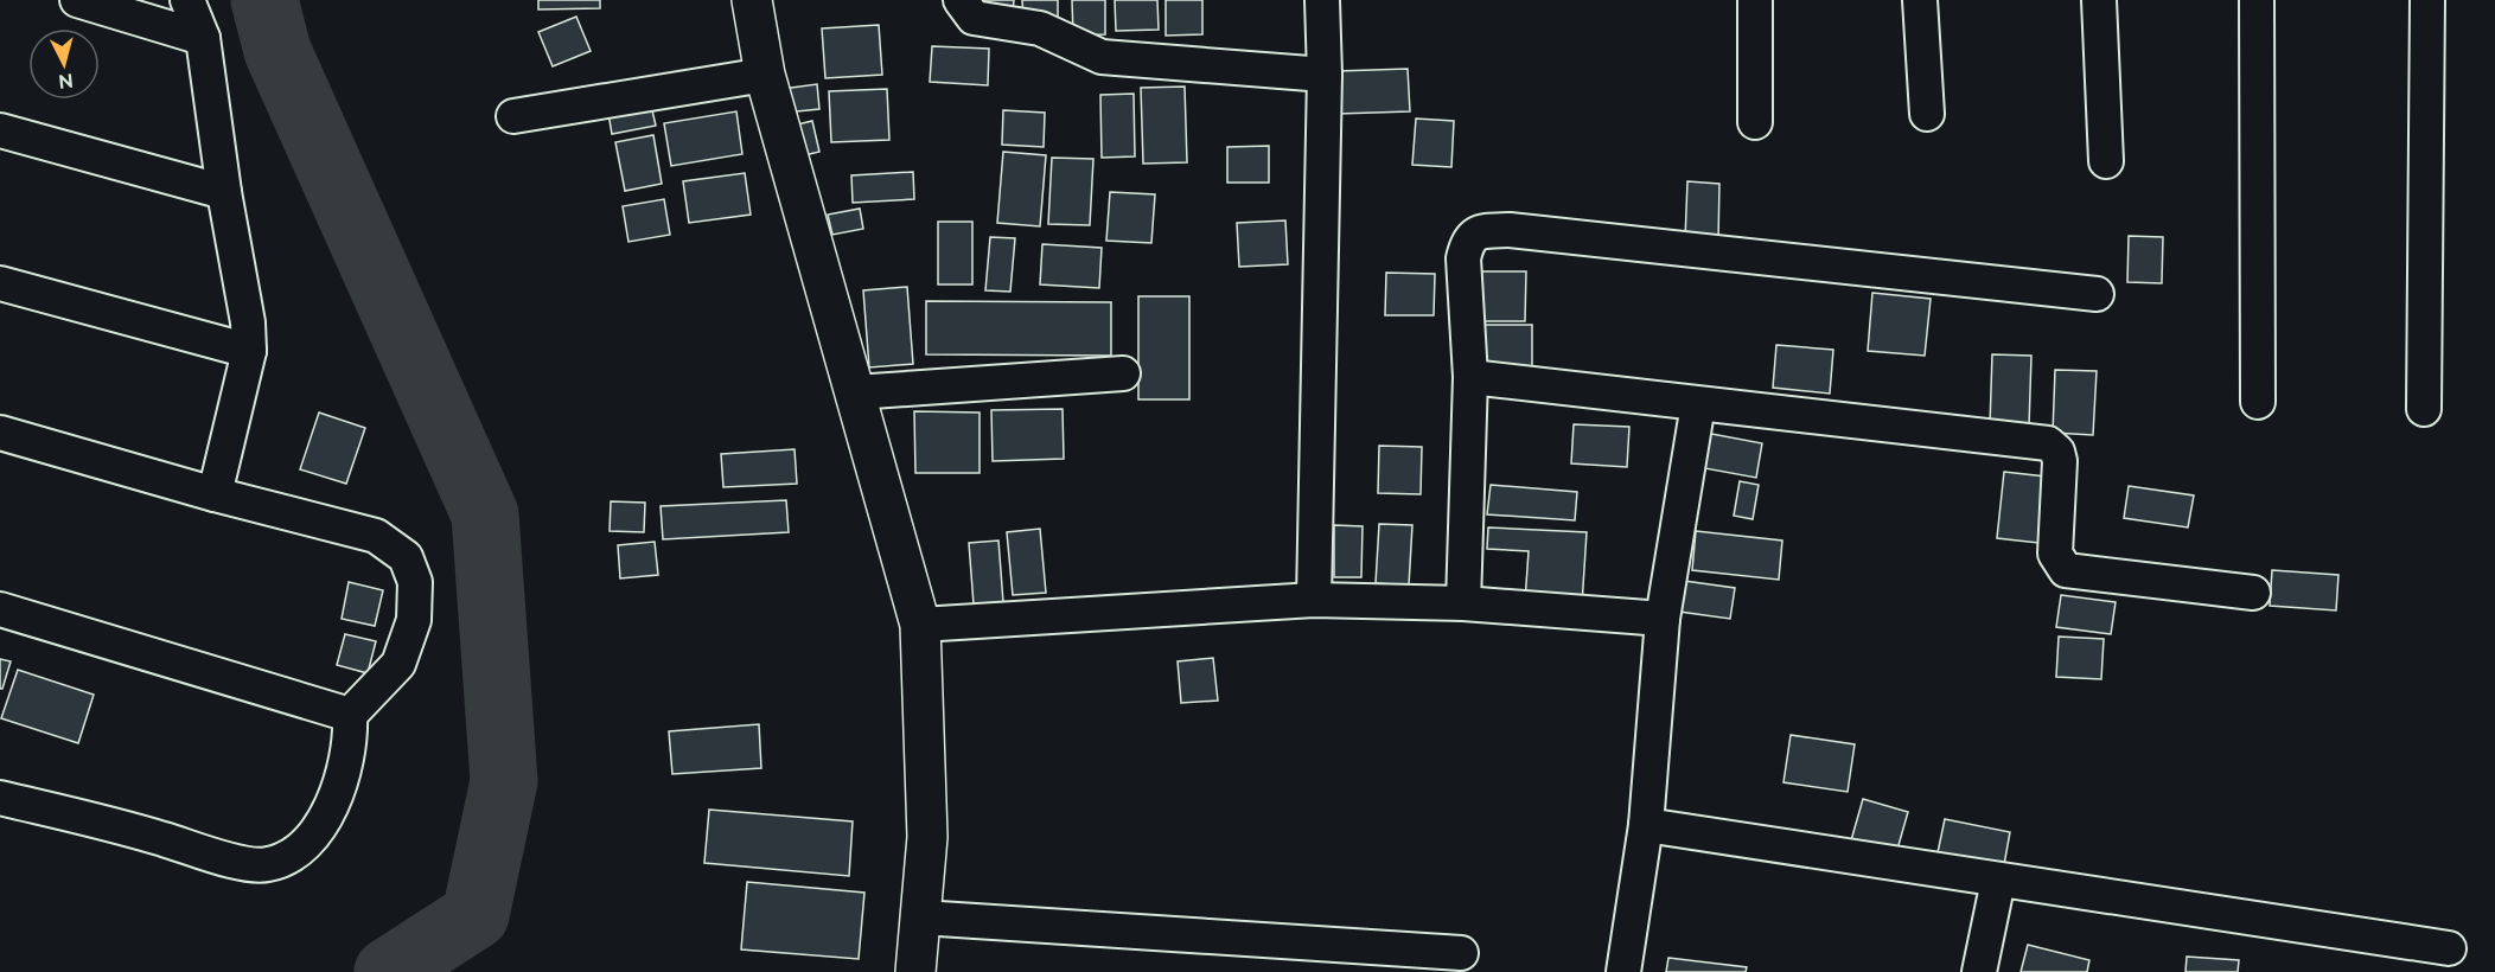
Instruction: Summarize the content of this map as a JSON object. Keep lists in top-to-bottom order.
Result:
{
  "north": "bottom"
}
